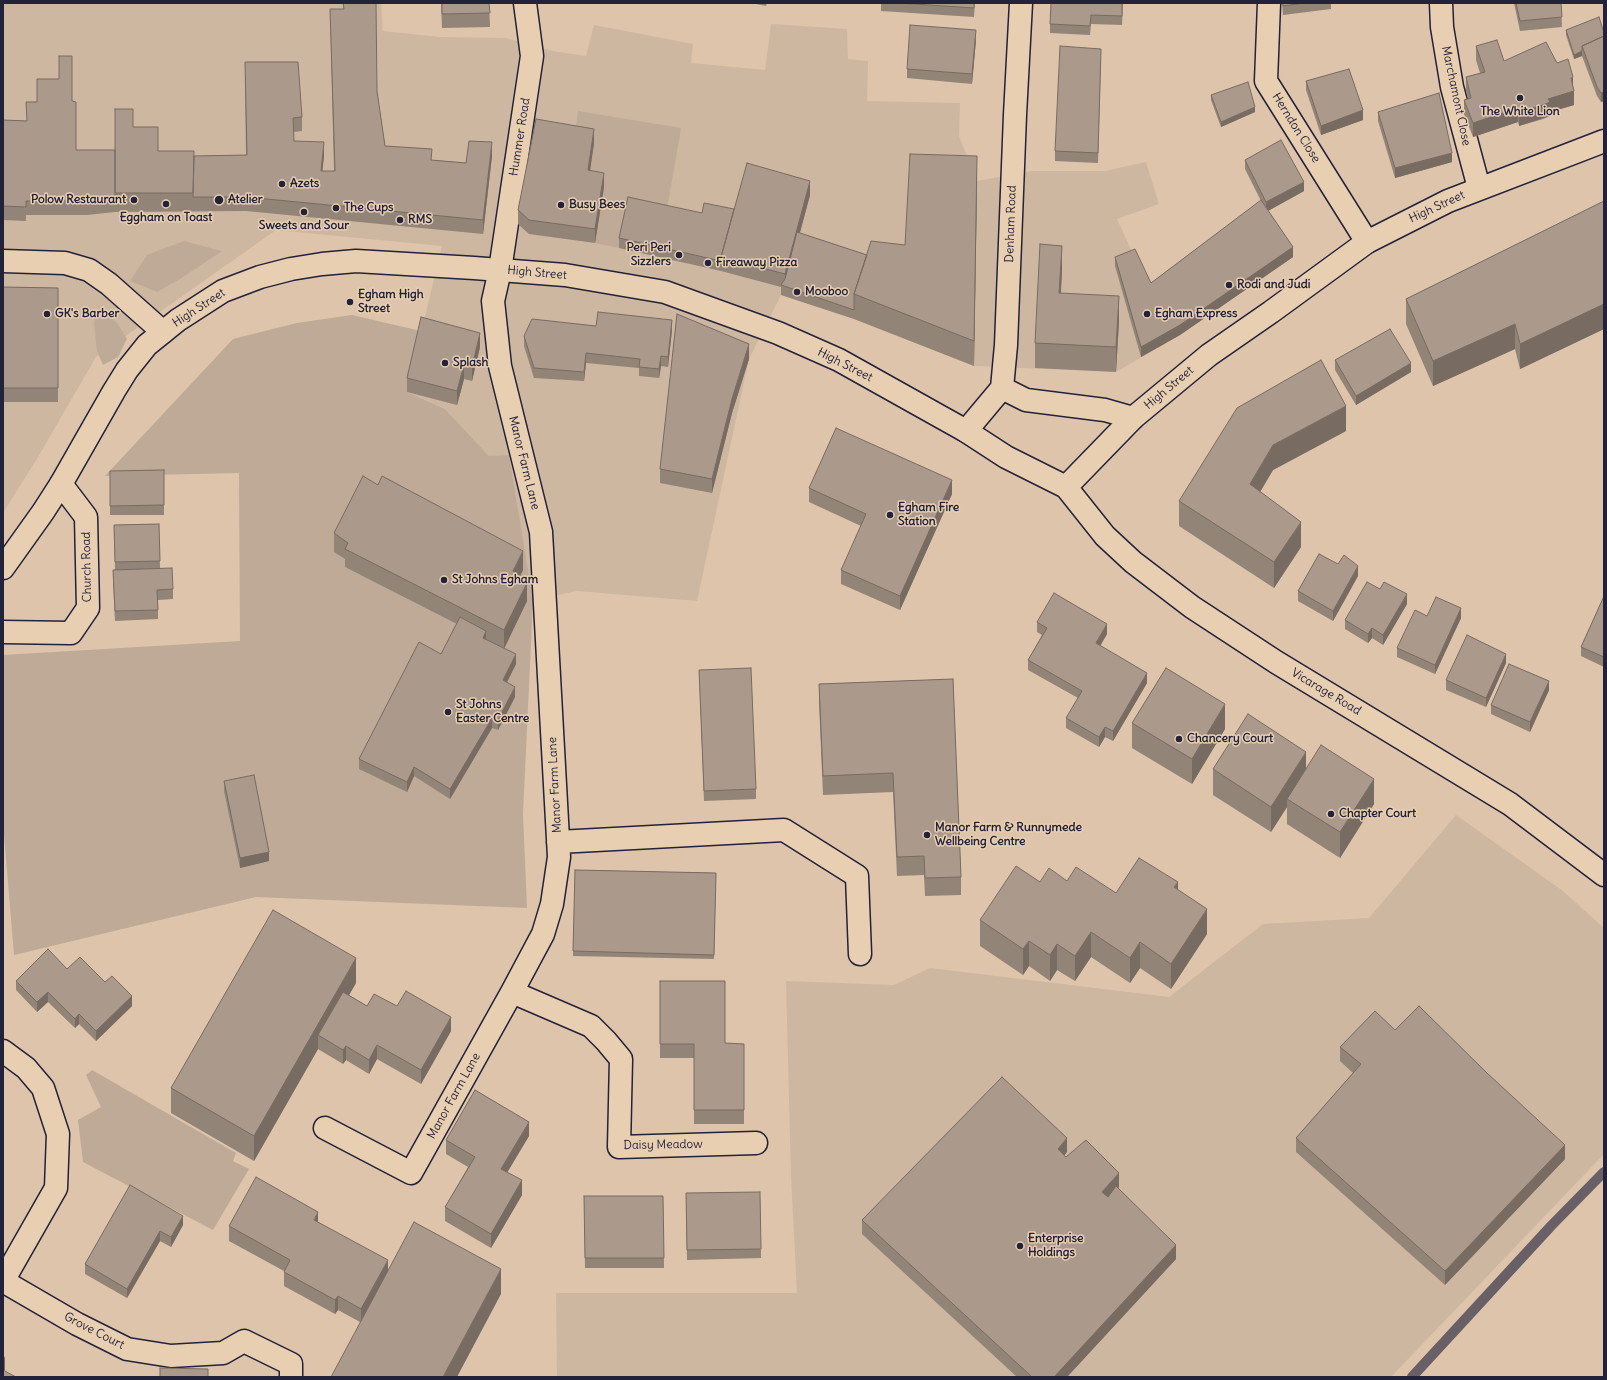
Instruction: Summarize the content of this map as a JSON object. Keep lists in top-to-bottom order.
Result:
{
  "streets": {
    "street": [
      "Marchamont Close",
      "Herndon Close",
      "Hummer Road",
      "High Street",
      "Denham Road",
      "Manor Farm Lane",
      "Church Road",
      "Vicarage Road",
      "Daisy Meadow",
      "Grove Court"
    ]
  },
  "crossings": [
    ["Marchamont Close", "High Street"],
    ["Herndon Close", "High Street"],
    ["Hummer Road", "High Street"],
    ["Hummer Road", "Manor Farm Lane"],
    ["High Street", "Manor Farm Lane"],
    ["High Street", "Vicarage Road"],
    ["Manor Farm Lane", "Daisy Meadow"]
  ],
  "places": [
    "The White Lion",
    "Azets",
    "Polow Restaurant",
    "Atelier",
    "Eggham on Toast",
    "Busy Bees",
    "The Cups",
    "Sweets and Sour",
    "RMS",
    "Peri Peri Sizzlers",
    "Fireaway Pizza",
    "Rodi and Judi",
    "Mooboo",
    "Egham High Street",
    "GK's Barber",
    "Egham Express",
    "Splash",
    "Egham Fire Station",
    "St Johns Egham",
    "St Johns Easter Centre",
    "Chancery Court",
    "Chapter Court",
    "Manor Farm & Runnymede Wellbeing Centre",
    "Enterprise Holdings"
  ]
}
